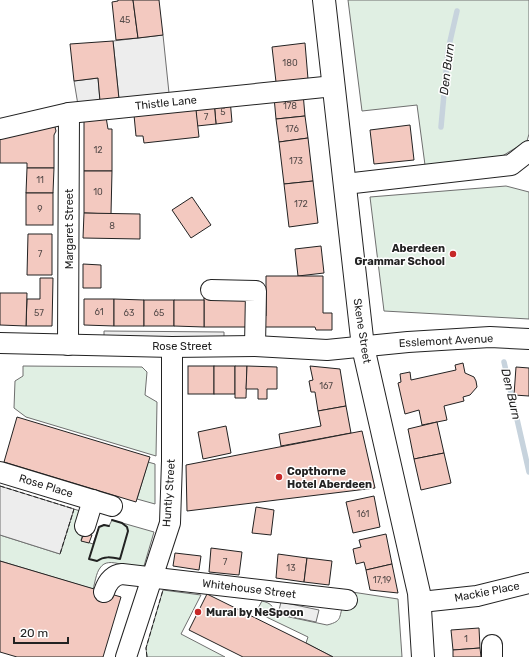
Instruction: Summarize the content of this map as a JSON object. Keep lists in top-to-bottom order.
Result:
{
  "streets": {
    "main road": ["Skene Street"],
    "street": [
      "Thistle Lane",
      "Margaret Street",
      "Esslemont Avenue",
      "Rose Street",
      "Rose Place",
      "Huntly Street",
      "Whitehouse Street",
      "Mackie Place"
    ]
  },
  "crossings": [
    ["Thistle Lane", "Margaret Street"],
    ["Thistle Lane", "Skene Street"],
    ["Margaret Street", "Rose Street"],
    ["Skene Street", "Esslemont Avenue"],
    ["Skene Street", "Rose Street"],
    ["Skene Street", "Mackie Place"],
    ["Esslemont Avenue", "Rose Street"],
    ["Rose Street", "Huntly Street"],
    ["Huntly Street", "Whitehouse Street"]
  ],
  "water": ["Den Burn"],
  "places": ["Aberdeen Grammar School", "Copthorne Hotel Aberdeen", "Mural by NeSpoon"],
  "house_numbers": [
    "45",
    "180",
    "178",
    "5",
    "7",
    "176",
    "12",
    "173",
    "11",
    "10",
    "172",
    "9",
    "8",
    "7",
    "61",
    "57",
    "63",
    "65",
    "167",
    "161",
    "7",
    "13",
    "17,19",
    "1"
  ],
  "scale_bar": "20 m"
}
